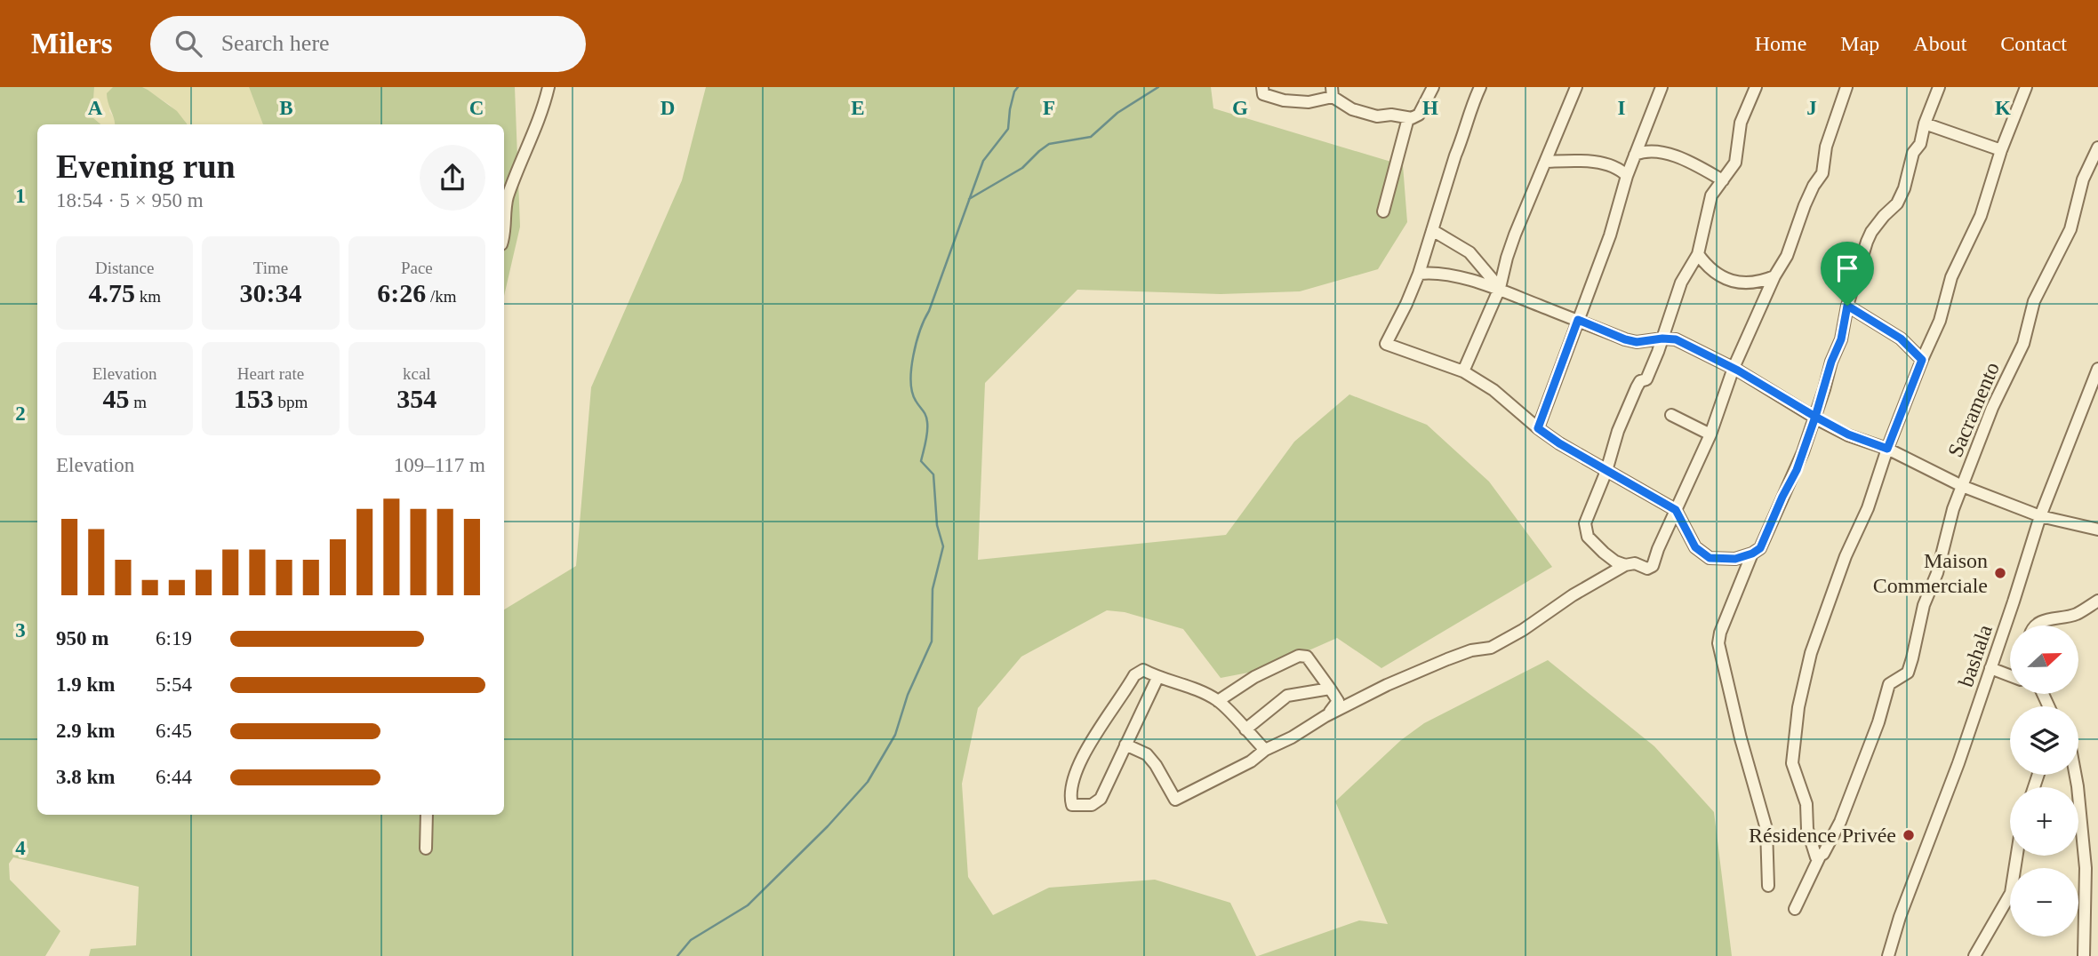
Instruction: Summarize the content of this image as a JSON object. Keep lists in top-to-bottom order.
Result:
{
  "streets": {
    "street": ["Sacramento", "bashala"]
  },
  "places": ["Maison Commerciale", "Résidence Privée"],
  "north": "right",
  "page": {
    "header": "Milers",
    "search": "Search here",
    "nav": [
      "Home",
      "Map",
      "About",
      "Contact"
    ],
    "heading": ["Evening run", "18:54 · 5 × 950 m"],
    "stats": [
      ["Distance", "4.75 km"],
      ["Time", "30:34"],
      ["Pace", "6:26 /km"],
      ["Elevation", "45 m"],
      ["Heart rate", "153 bpm"],
      ["kcal", "354"]
    ],
    "chart": ["Elevation", "109–117 m"],
    "list": [
      {
        "name": "950 m",
        "note": "6:19"
      },
      {
        "name": "1.9 km",
        "note": "5:54"
      },
      {
        "name": "2.9 km",
        "note": "6:45"
      },
      {
        "name": "3.8 km",
        "note": "6:44"
      }
    ],
    "map_buttons": ["+", "−"]
  },
  "grid": {
    "columns": [
      "A",
      "B",
      "C",
      "D",
      "E",
      "F",
      "G",
      "H",
      "I",
      "J",
      "K"
    ],
    "rows": [
      "1",
      "2",
      "3",
      "4"
    ]
  }
}
